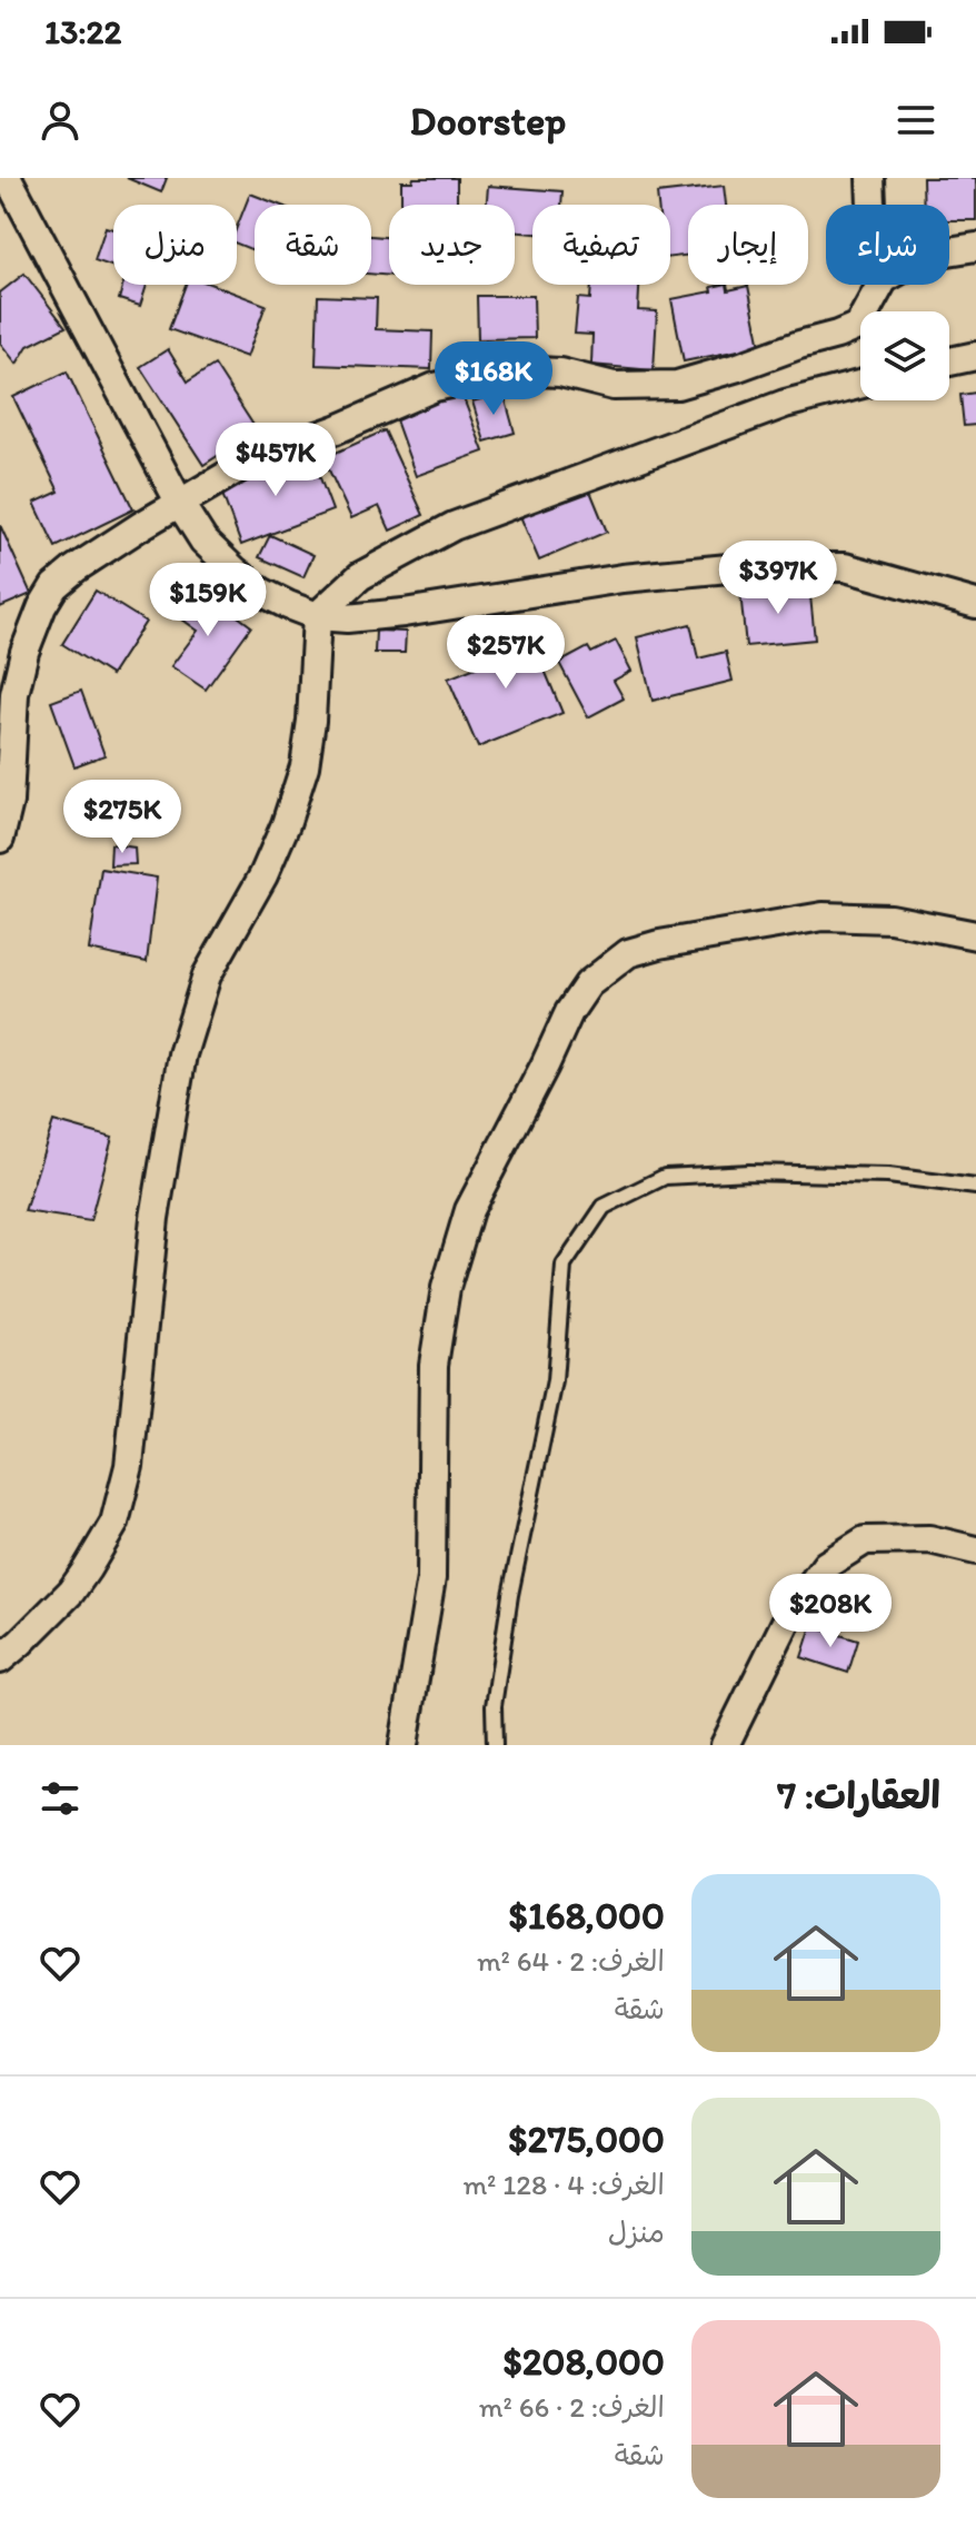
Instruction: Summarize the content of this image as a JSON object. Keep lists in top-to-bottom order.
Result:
{
  "page": {
    "status": "13:22",
    "header": "Doorstep",
    "chip": [
      "شراء",
      "إيجار",
      "تصفية",
      "جديد",
      "شقة",
      "منزل"
    ],
    "price": [
      "$168K",
      "$457K",
      "$397K",
      "$159K",
      "$257K",
      "$275K",
      "$208K"
    ],
    "heading": "العقارات: 7",
    "list": [
      {
        "name": "$168,000",
        "note": "الغرف: 2 · 64 m² · شقة"
      },
      {
        "name": "$275,000",
        "note": "الغرف: 4 · 128 m² · منزل"
      },
      {
        "name": "$208,000",
        "note": "الغرف: 2 · 66 m² · شقة"
      }
    ]
  }
}
